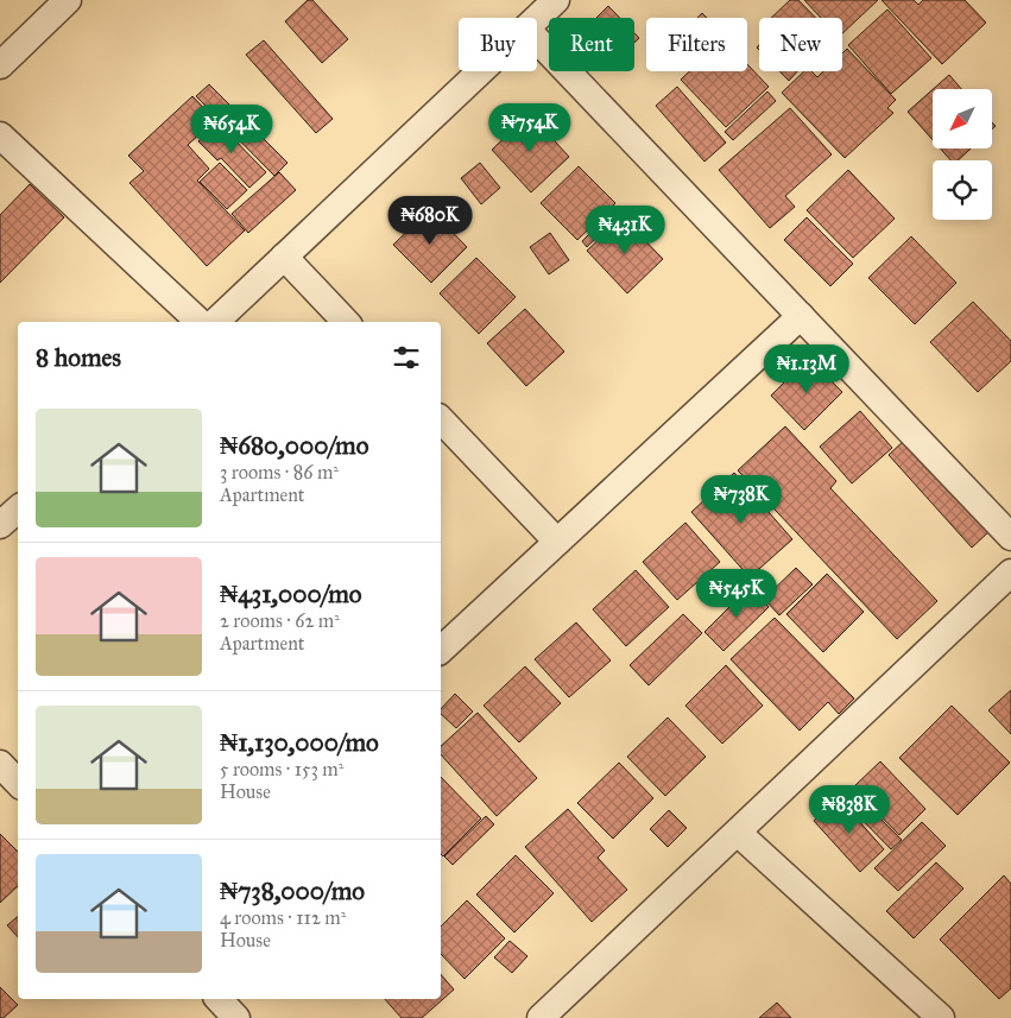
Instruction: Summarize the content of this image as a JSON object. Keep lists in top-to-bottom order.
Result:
{
  "north": "bottom left",
  "page": {
    "chip": [
      "Buy",
      "Rent",
      "Filters",
      "New"
    ],
    "price": [
      "₦754K",
      "₦654K",
      "₦680K",
      "₦431K",
      "₦1.13M",
      "₦738K",
      "₦545K",
      "₦838K"
    ],
    "heading": "8 homes",
    "list": [
      {
        "name": "₦680,000/mo",
        "note": "3 rooms · 86 m² · Apartment"
      },
      {
        "name": "₦431,000/mo",
        "note": "2 rooms · 62 m² · Apartment"
      },
      {
        "name": "₦1,130,000/mo",
        "note": "5 rooms · 153 m² · House"
      },
      {
        "name": "₦738,000/mo",
        "note": "4 rooms · 112 m² · House"
      }
    ]
  }
}
